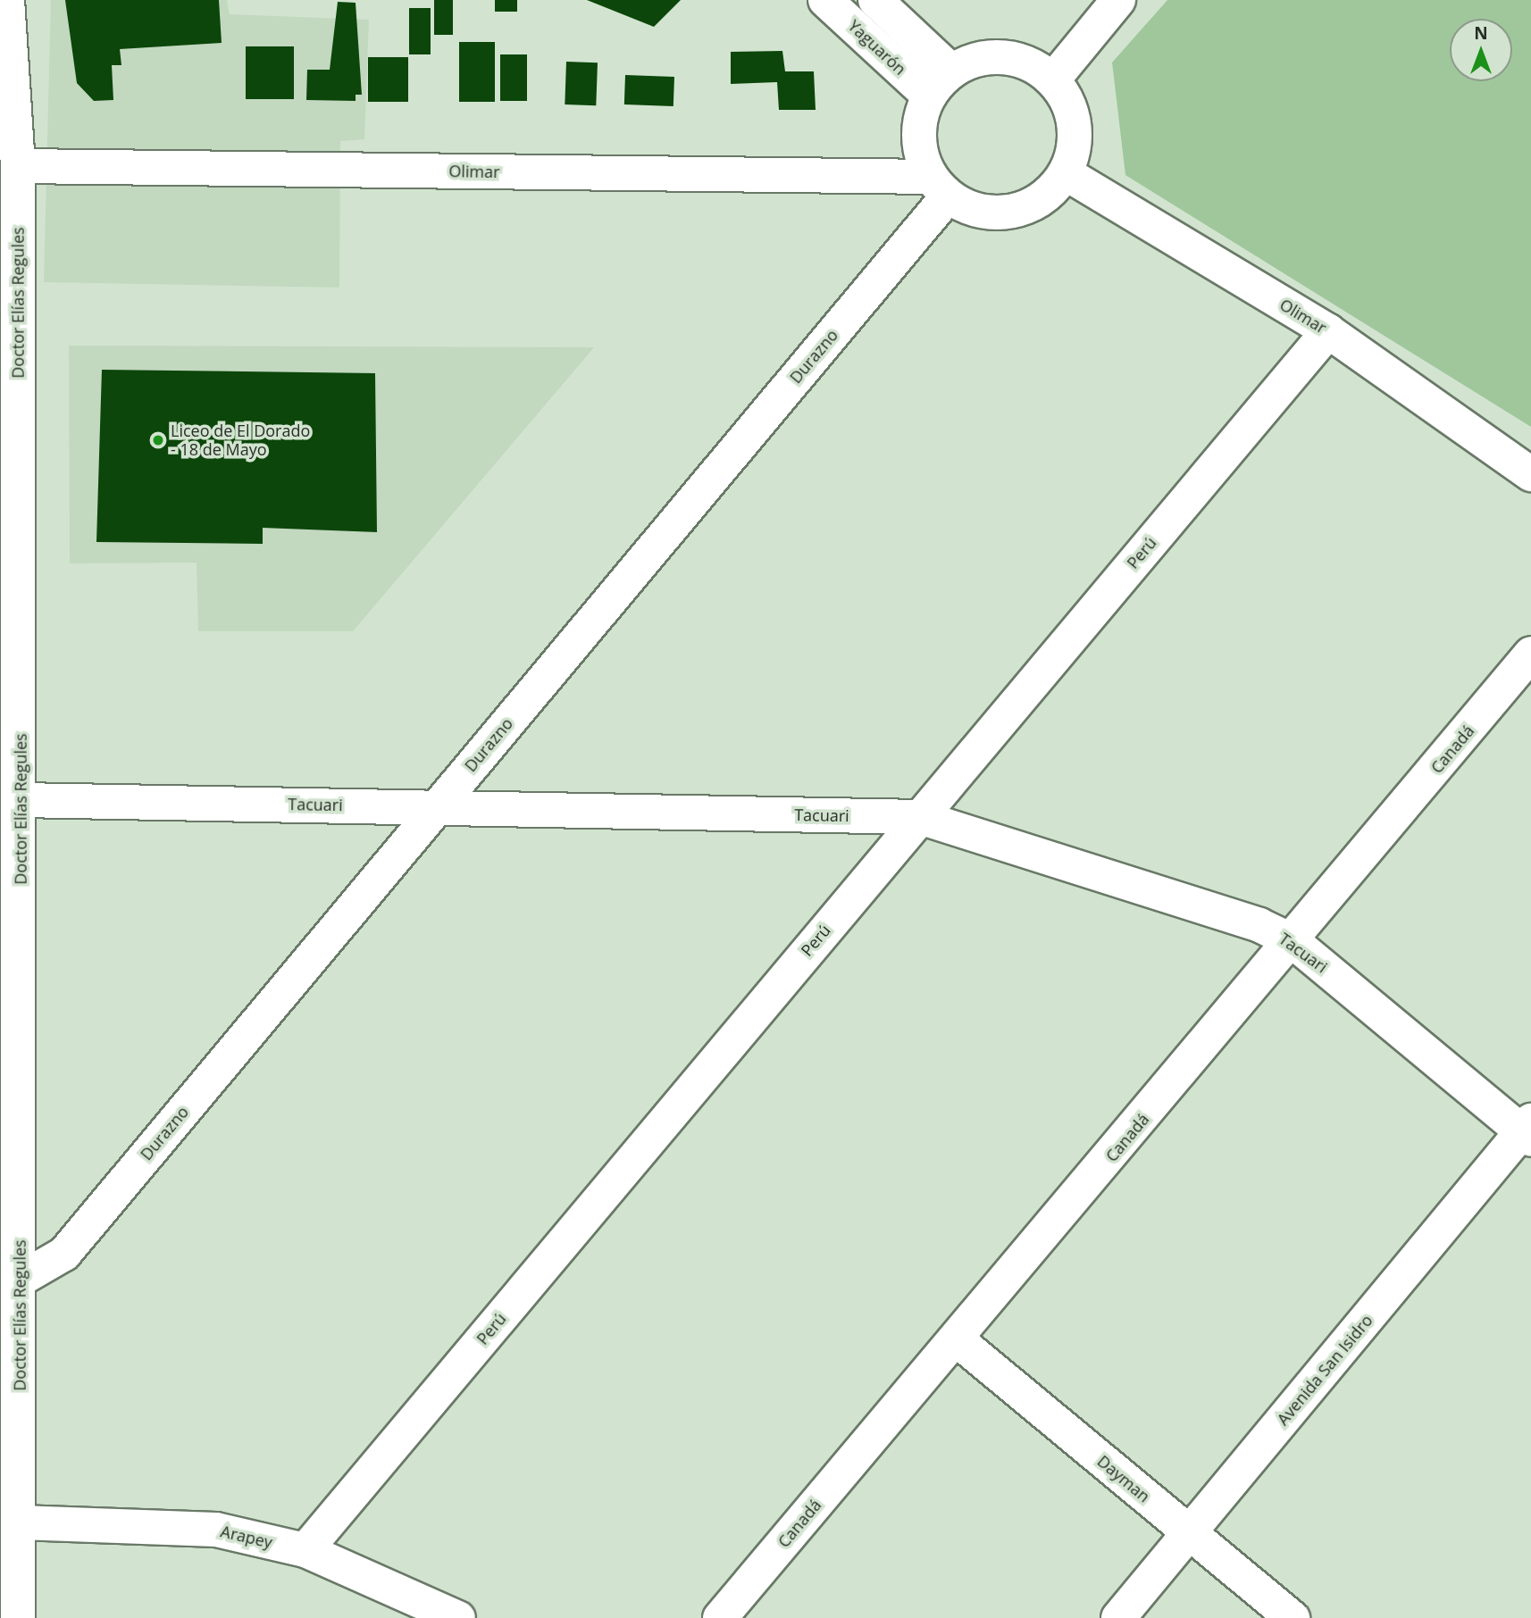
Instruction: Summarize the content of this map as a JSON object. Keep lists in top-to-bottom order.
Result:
{
  "streets": {
    "street": [
      "Yaguarón",
      "Olimar",
      "Doctor Elías Regules",
      "Durazno",
      "Perú",
      "Canadá",
      "Tacuari",
      "Avenida San Isidro",
      "Dayman",
      "Arapey"
    ]
  },
  "crossings": [
    ["Yaguarón", "Olimar"],
    ["Yaguarón", "Durazno"],
    ["Olimar", "Doctor Elías Regules"],
    ["Olimar", "Durazno"],
    ["Olimar", "Perú"],
    ["Doctor Elías Regules", "Durazno"],
    ["Doctor Elías Regules", "Tacuari"],
    ["Doctor Elías Regules", "Arapey"],
    ["Durazno", "Tacuari"],
    ["Perú", "Tacuari"],
    ["Perú", "Arapey"],
    ["Canadá", "Tacuari"],
    ["Canadá", "Dayman"],
    ["Tacuari", "Avenida San Isidro"],
    ["Avenida San Isidro", "Dayman"]
  ],
  "places": ["Liceo de El Dorado - 18 de Mayo"],
  "north": "top"
}
